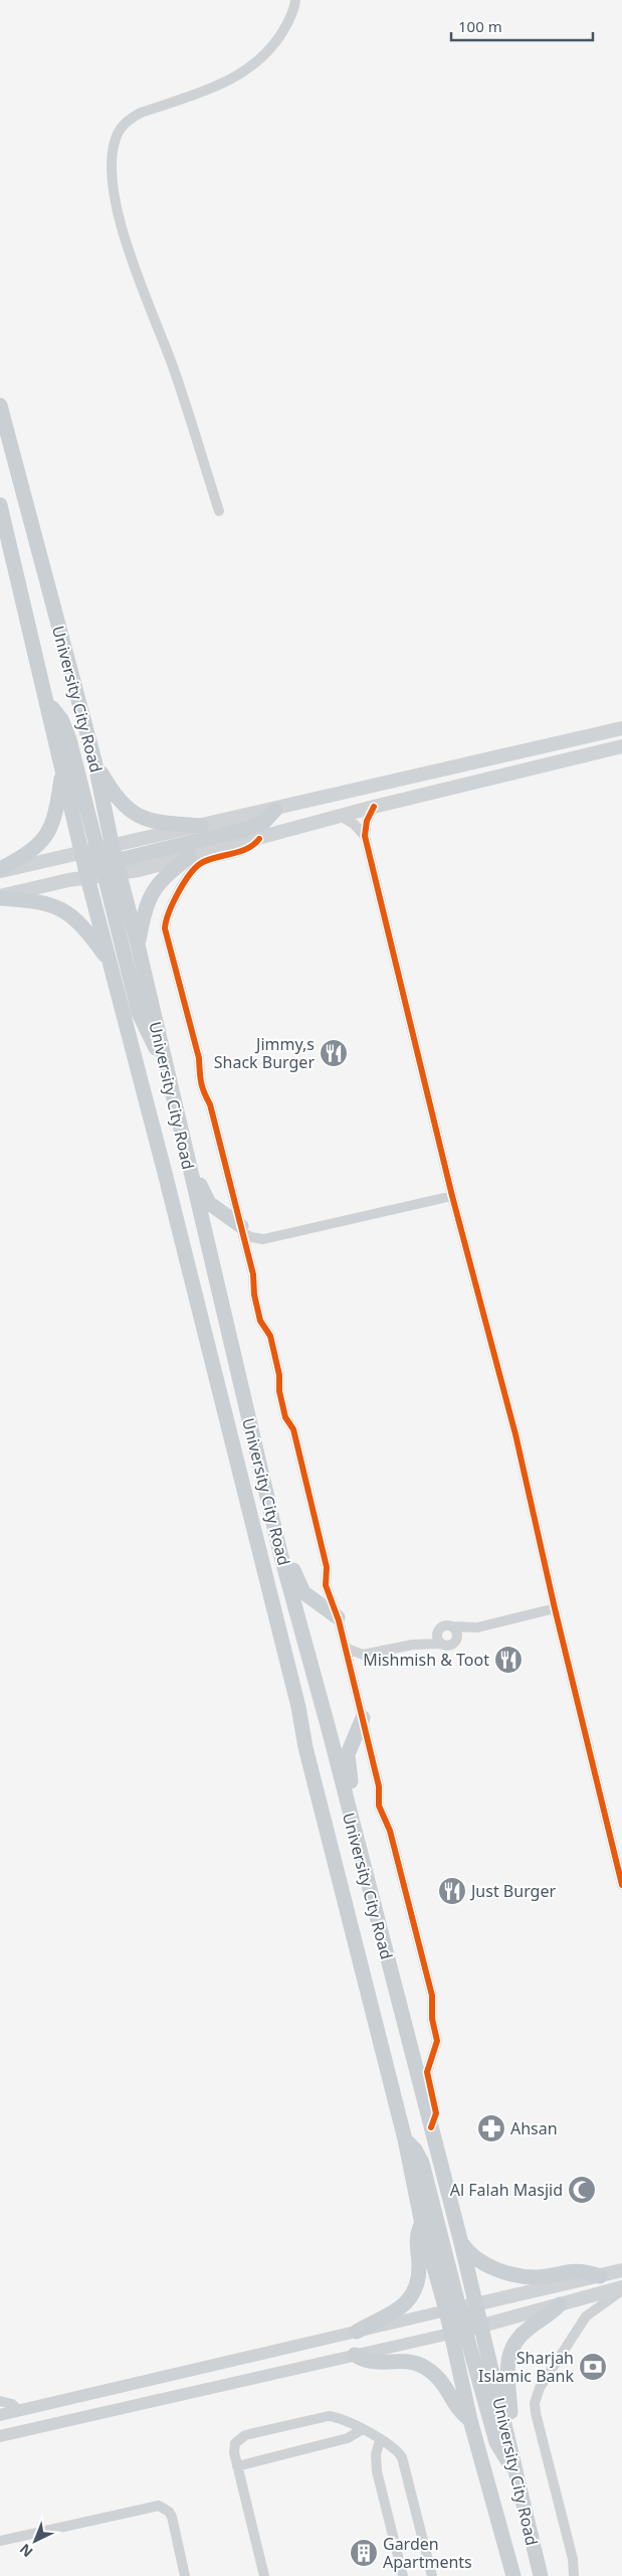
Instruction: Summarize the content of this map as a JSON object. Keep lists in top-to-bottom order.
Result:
{
  "streets": {
    "main road": ["University City Road"]
  },
  "places": {
    "restaurant": ["Jimmy,s Shack Burger", "Mishmish & Toot", "Just Burger"],
    "pharmacy": ["Ahsan"],
    "mosque": ["Al Falah Masjid"],
    "bank": ["Sharjah Islamic Bank"],
    "building": ["Garden Apartments"]
  },
  "scale_bar": "100 m",
  "north": "bottom left"
}
